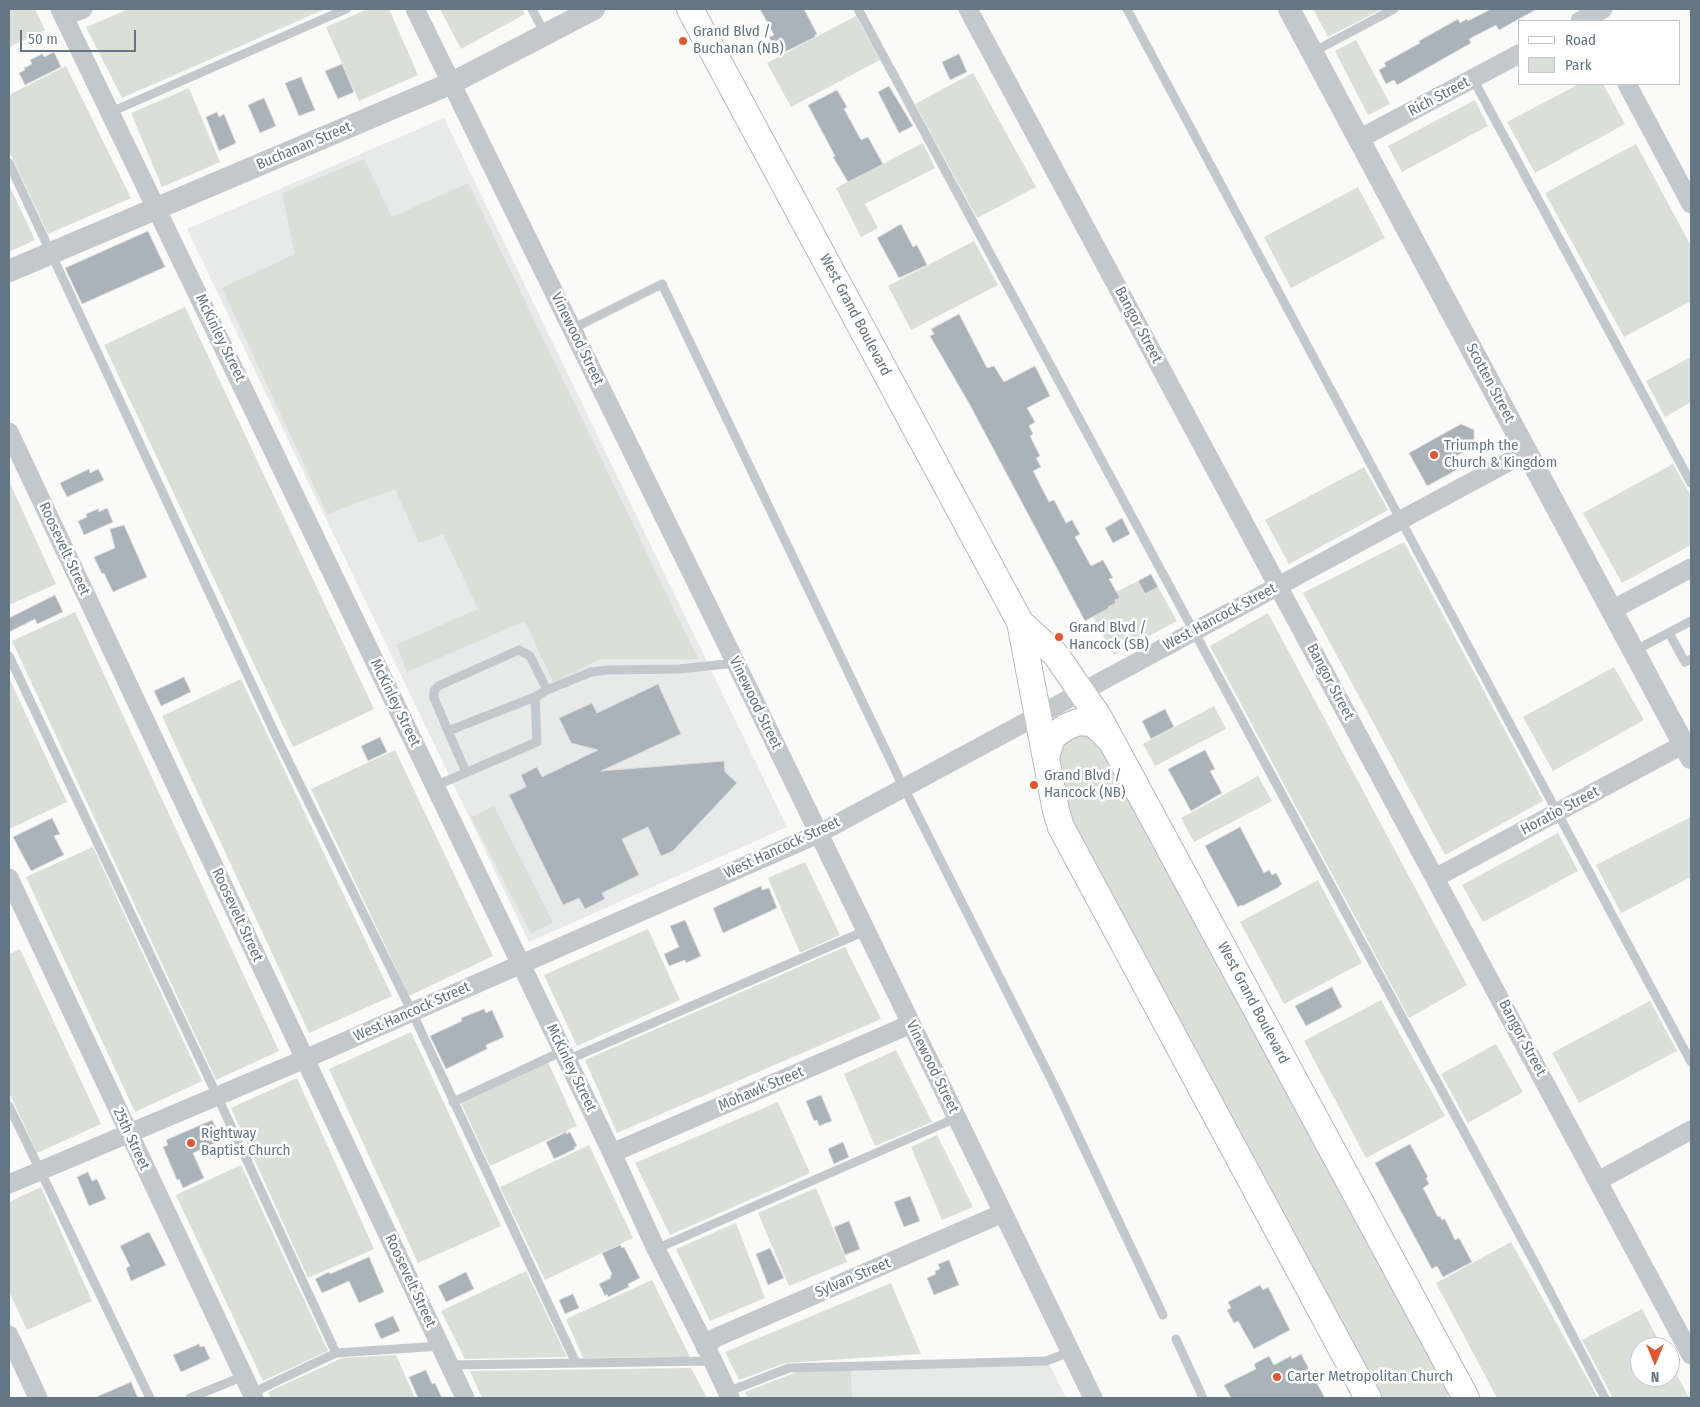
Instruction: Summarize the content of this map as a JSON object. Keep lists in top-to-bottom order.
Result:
{
  "streets": {
    "main road": ["West Grand Boulevard"],
    "street": [
      "Rich Street",
      "Buchanan Street",
      "Bangor Street",
      "McKinley Street",
      "Vinewood Street",
      "Scotten Street",
      "Roosevelt Street",
      "West Hancock Street",
      "Horatio Street",
      "Mohawk Street",
      "25th Street",
      "Sylvan Street"
    ]
  },
  "crossings": [
    ["Rich Street", "Scotten Street"],
    ["Buchanan Street", "McKinley Street"],
    ["Buchanan Street", "Vinewood Street"],
    ["West Grand Boulevard", "West Hancock Street"],
    ["Bangor Street", "West Hancock Street"],
    ["Bangor Street", "Horatio Street"],
    ["McKinley Street", "West Hancock Street"],
    ["McKinley Street", "Mohawk Street"],
    ["McKinley Street", "Sylvan Street"],
    ["Vinewood Street", "West Hancock Street"],
    ["Vinewood Street", "Mohawk Street"],
    ["Vinewood Street", "Sylvan Street"],
    ["Scotten Street", "West Hancock Street"],
    ["Scotten Street", "Horatio Street"],
    ["Roosevelt Street", "West Hancock Street"],
    ["West Hancock Street", "25th Street"]
  ],
  "places": [
    "Grand Blvd / Buchanan (NB)",
    "Triumph the Church & Kingdom",
    "Grand Blvd / Hancock (SB)",
    "Grand Blvd / Hancock (NB)",
    "Rightway Baptist Church",
    "Carter Metropolitan Church"
  ],
  "legend": ["Road", "Park"],
  "scale_bar": "50 m",
  "north": "bottom"
}
